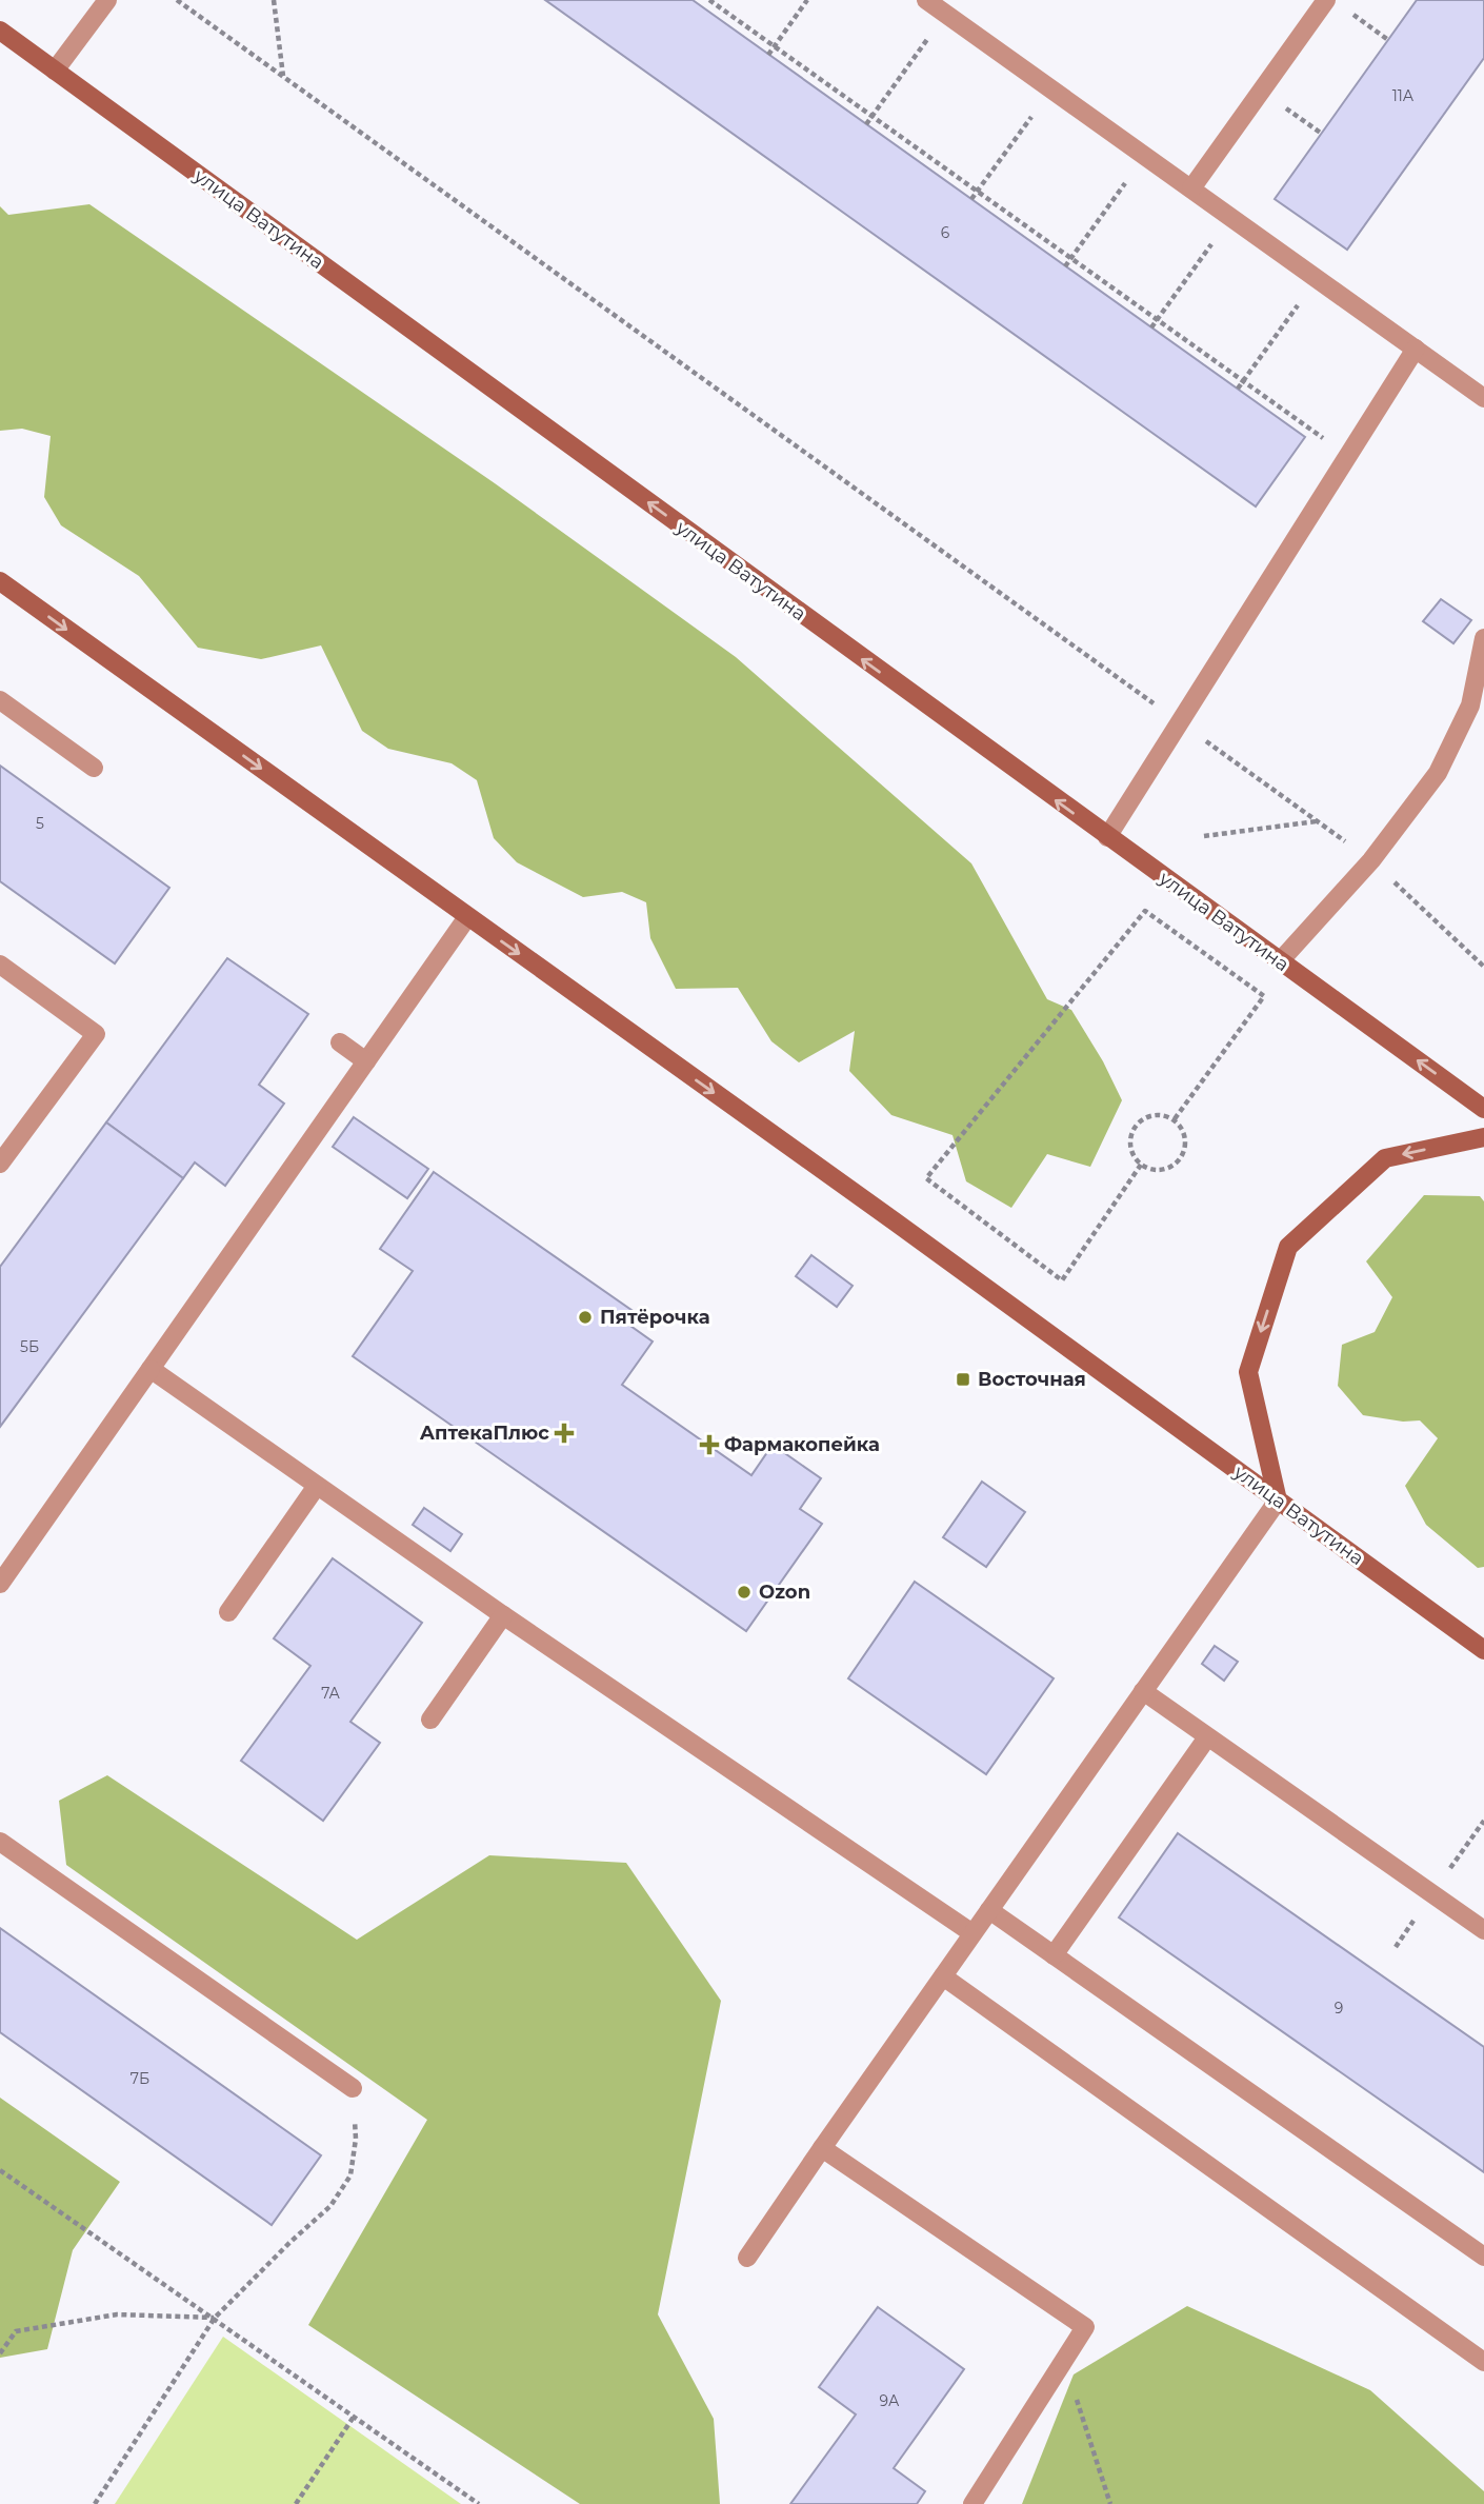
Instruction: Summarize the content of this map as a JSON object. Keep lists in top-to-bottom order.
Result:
{
  "streets": {
    "main road": ["улица Ватутина"]
  },
  "places": {
    "other": ["Пятёрочка", "Ozon"],
    "transit": ["Восточная"],
    "health": ["АптекаПлюс", "Фармакопейка"]
  },
  "house_numbers": [
    "11А",
    "6",
    "5",
    "5Б",
    "7А",
    "9",
    "7Б",
    "9А"
  ]
}
